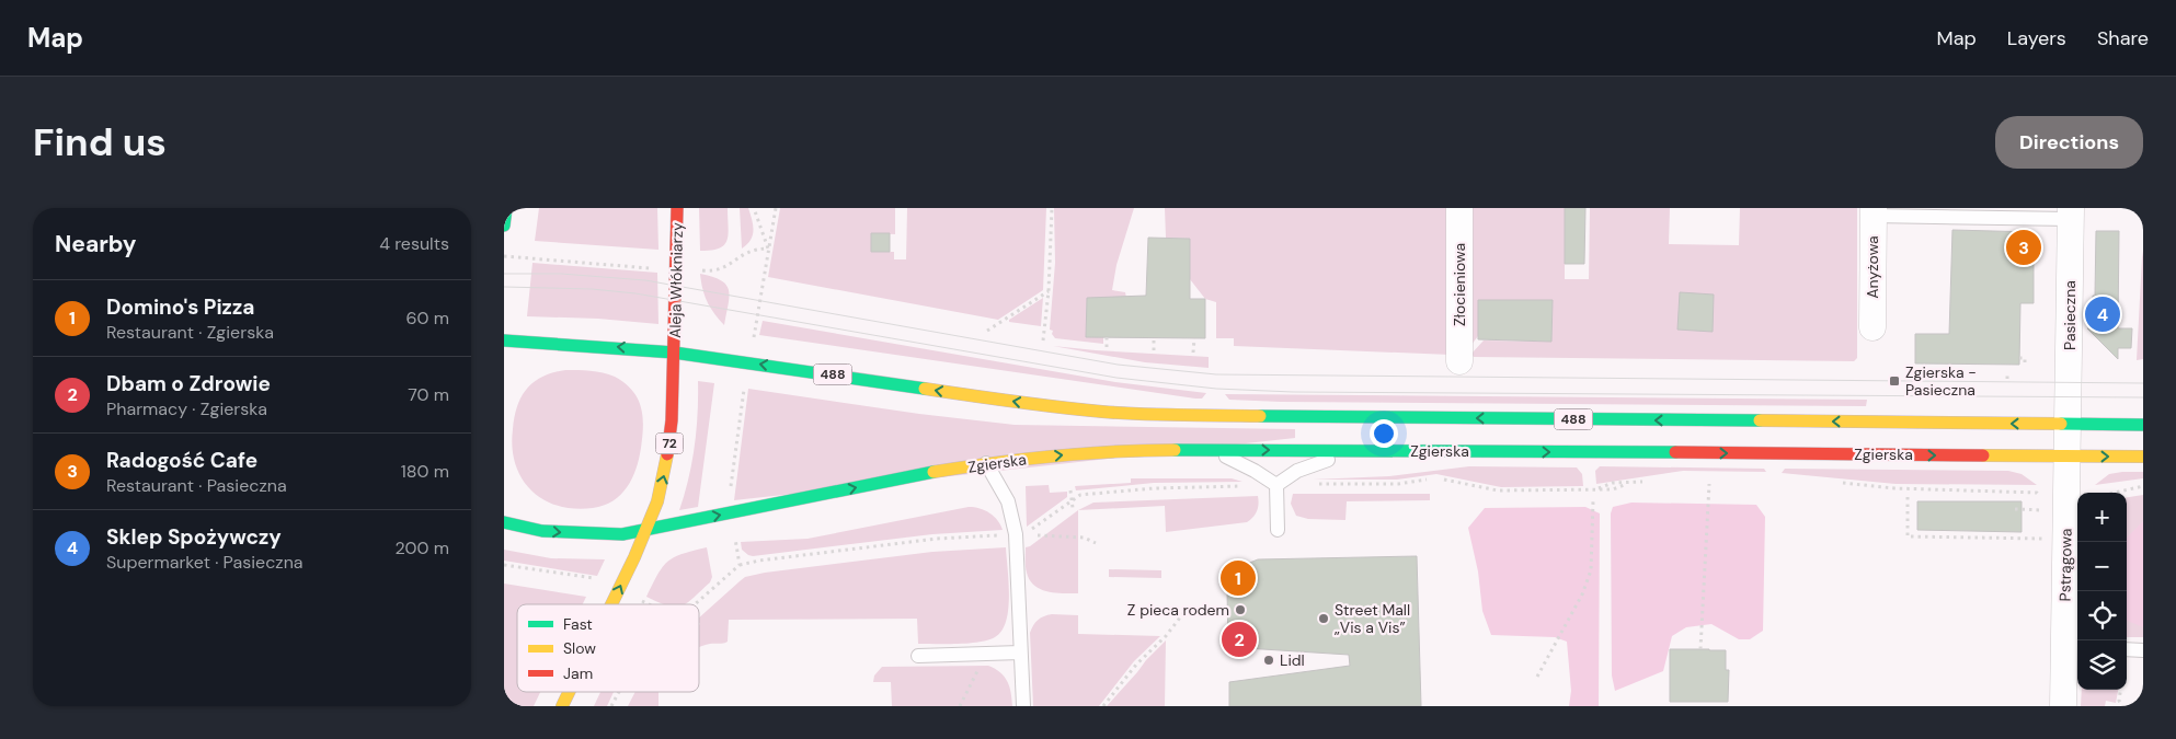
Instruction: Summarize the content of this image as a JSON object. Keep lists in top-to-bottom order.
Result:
{
  "streets": {
    "main road": [
      "Aleja Włókniarzy",
      "488",
      "72",
      "Zgierska"
    ],
    "street": [
      "Anyżowa",
      "Złocieniowa",
      "Pasieczna",
      "Pstrągowa"
    ]
  },
  "crossings": [
    ["Aleja Włókniarzy", "488"],
    ["Aleja Włókniarzy", "72"],
    ["Pasieczna", "488"],
    ["Pasieczna", "Pstrągowa"],
    ["488", "72"],
    ["488", "Zgierska"],
    ["488", "Pstrągowa"],
    ["72", "Zgierska"],
    ["Zgierska", "Pstrągowa"]
  ],
  "places": {
    "transit": ["Zgierska - Pasieczna"],
    "other": ["Z pieca rodem", "Street Mall „Vis a Vis”", "Lidl"]
  },
  "legend": ["Fast", "Slow", "Jam"],
  "page": {
    "header": "Map",
    "nav": ["Map", "Layers", "Share"],
    "buttons": "Directions",
    "title": "Find us",
    "heading": ["Nearby", "4 results"],
    "pins": [
      "3",
      "4",
      "1",
      "2"
    ],
    "list": [
      {
        "mark": "1",
        "name": "Domino's Pizza",
        "note": "Restaurant · Zgierska",
        "value": "60 m"
      },
      {
        "mark": "2",
        "name": "Dbam o Zdrowie",
        "note": "Pharmacy · Zgierska",
        "value": "70 m"
      },
      {
        "mark": "3",
        "name": "Radogość Cafe",
        "note": "Restaurant · Pasieczna",
        "value": "180 m"
      },
      {
        "mark": "4",
        "name": "Sklep Spożywczy",
        "note": "Supermarket · Pasieczna",
        "value": "200 m"
      }
    ],
    "map_buttons": ["+", "−"]
  }
}
